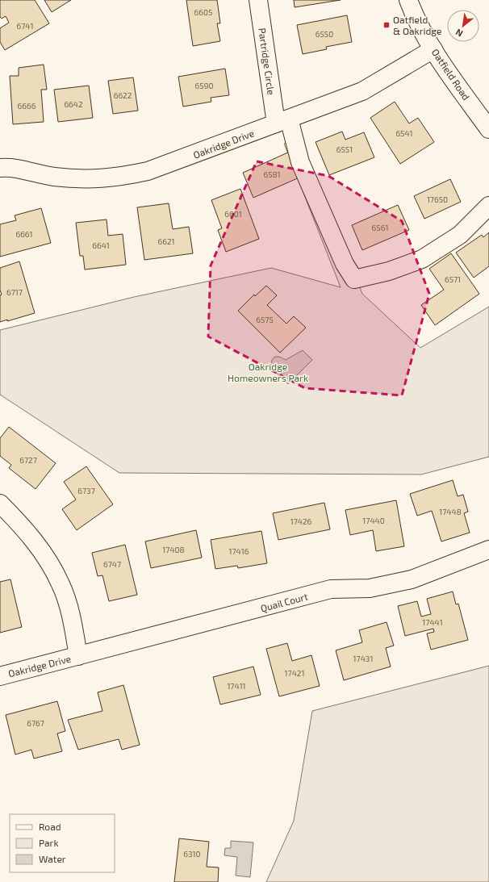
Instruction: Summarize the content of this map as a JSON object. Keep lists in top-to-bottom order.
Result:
{
  "streets": {
    "street": [
      "Partridge Circle",
      "Oatfield Road",
      "Oakridge Drive",
      "Quail Court"
    ]
  },
  "crossings": [
    ["Partridge Circle", "Oakridge Drive"],
    ["Oatfield Road", "Oakridge Drive"],
    ["Oakridge Drive", "Quail Court"]
  ],
  "parks": ["Oakridge Homeowners Park"],
  "places": {
    "transit": ["Oatfield & Oakridge"]
  },
  "house_numbers": [
    "6605",
    "6741",
    "6550",
    "6590",
    "6622",
    "6642",
    "6666",
    "6541",
    "6551",
    "6581",
    "17650",
    "6601",
    "6561",
    "6661",
    "6621",
    "6641",
    "6571",
    "6717",
    "6575",
    "6727",
    "6737",
    "17448",
    "17440",
    "17426",
    "17408",
    "17416",
    "6747",
    "17441",
    "17431",
    "17421",
    "17411",
    "6767",
    "6310"
  ],
  "legend": ["Road", "Park", "Water"],
  "north": "bottom left"
}
